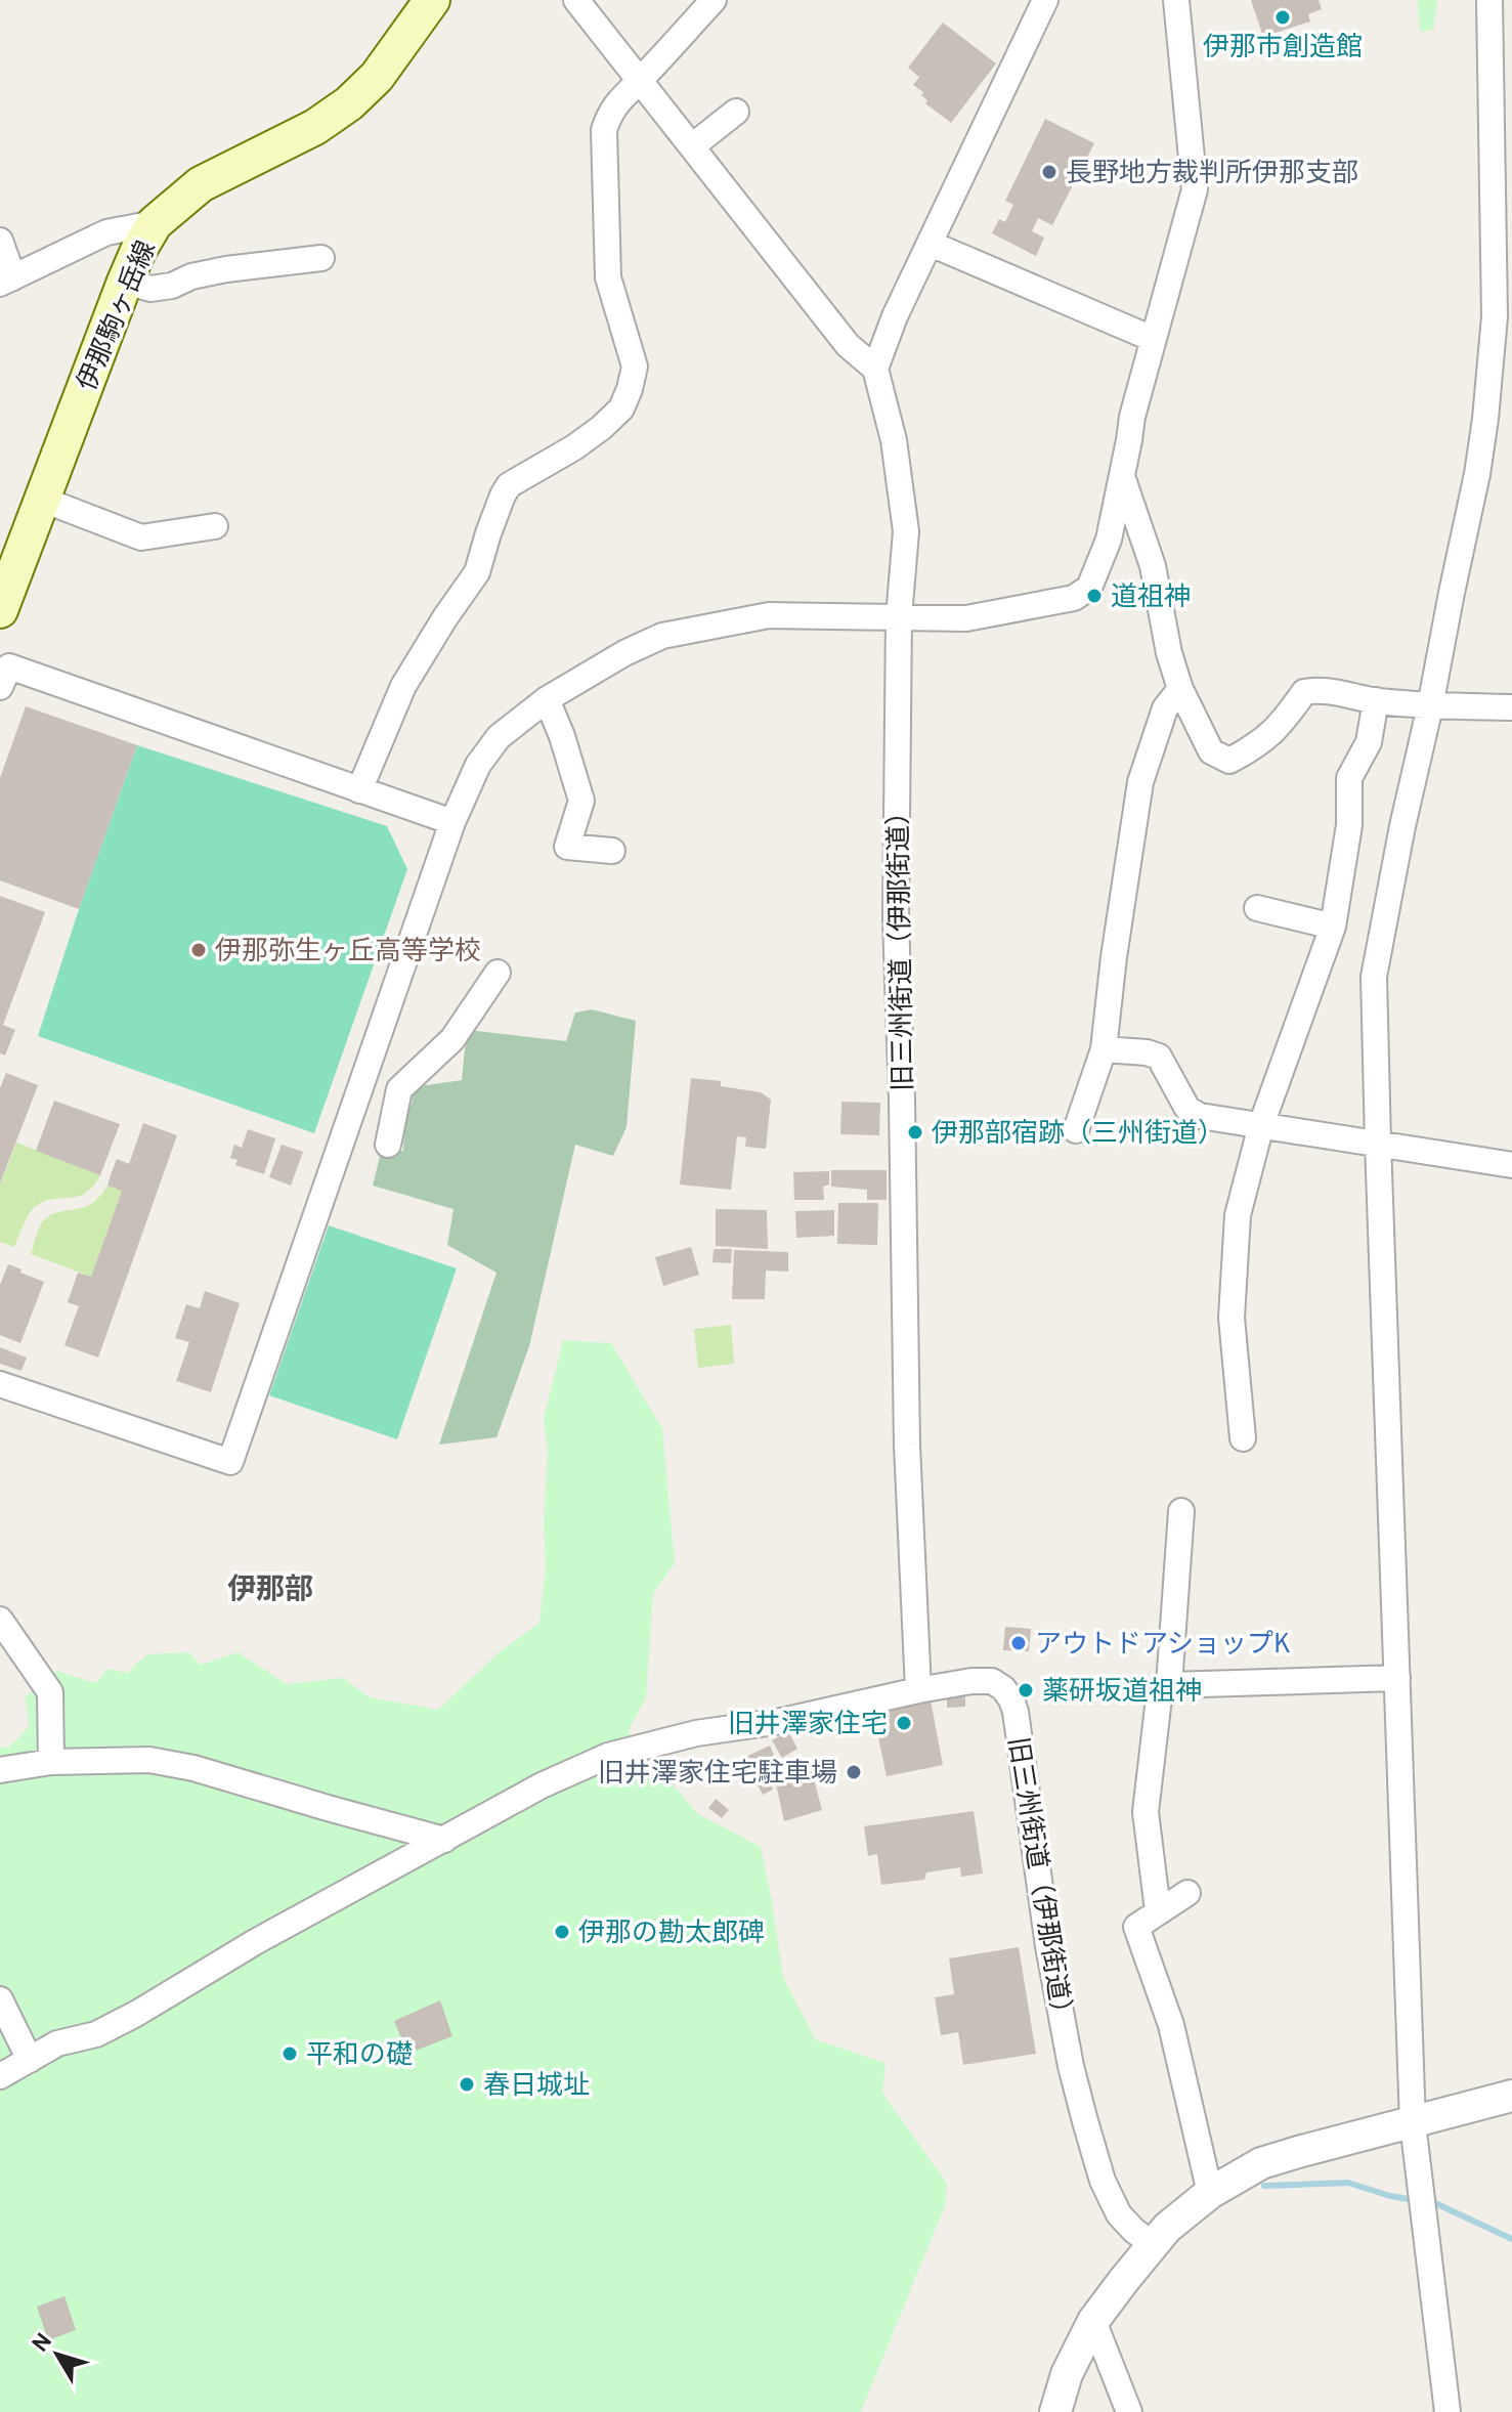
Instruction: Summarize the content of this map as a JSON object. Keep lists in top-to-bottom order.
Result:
{
  "streets": {
    "main road": ["伊那駒ヶ岳線"],
    "street": ["旧三州街道（伊那街道）"]
  },
  "districts": ["伊那部"],
  "places": [
    "伊那市創造館",
    "長野地方裁判所伊那支部",
    "道祖神",
    "伊那弥生ヶ丘高等学校",
    "伊那部宿跡（三州街道）",
    "アウトドアショップK",
    "薬研坂道祖神",
    "旧井澤家住宅",
    "旧井澤家住宅駐車場",
    "伊那の勘太郎碑",
    "平和の礎",
    "春日城址"
  ],
  "north": "top left"
}
